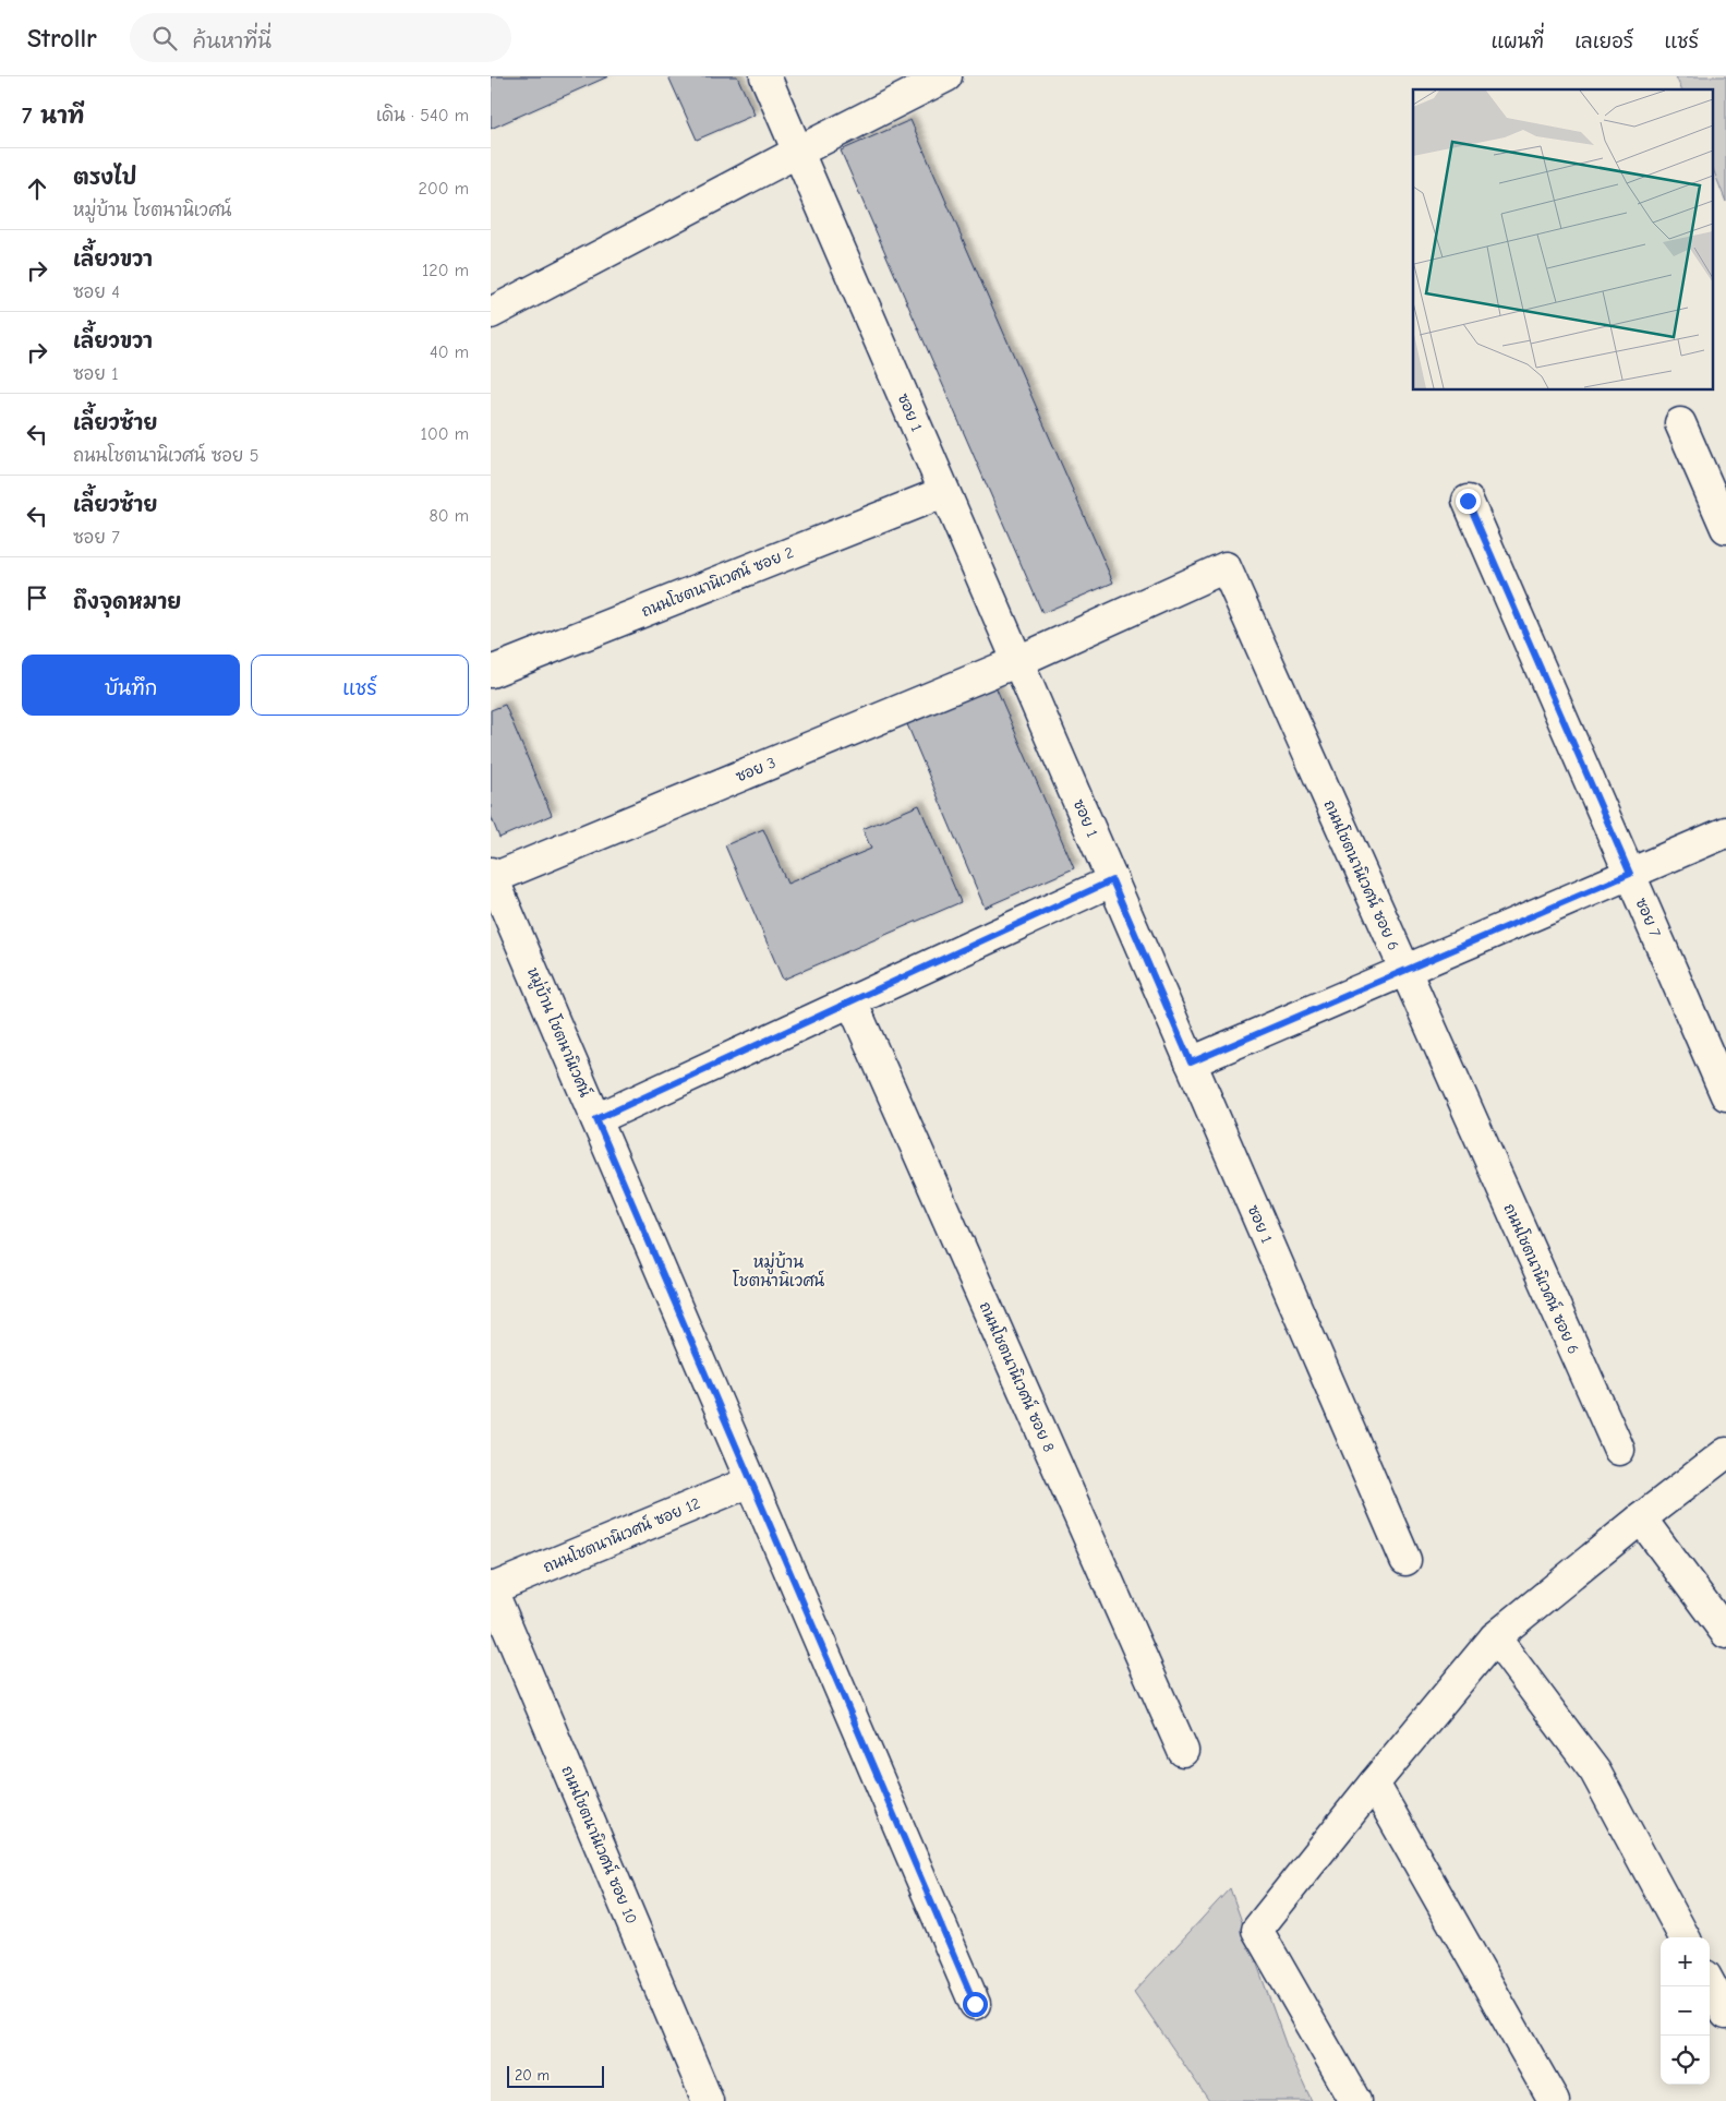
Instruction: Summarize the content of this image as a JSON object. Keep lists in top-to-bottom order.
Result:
{
  "streets": {
    "street": [
      "ซอย 1",
      "ถนนโชตนานิเวศน์ ซอย 2",
      "ซอย 3",
      "ถนนโชตนานิเวศน์ ซอย 6",
      "ซอย 7",
      "หมู่บ้าน โชตนานิเวศน์",
      "ถนนโชตนานิเวศน์ ซอย 8",
      "ถนนโชตนานิเวศน์ ซอย 12",
      "ถนนโชตนานิเวศน์ ซอย 10"
    ]
  },
  "crossings": [
    ["ซอย 1", "ถนนโชตนานิเวศน์ ซอย 2"],
    ["ซอย 1", "ซอย 3"],
    ["ซอย 1", "ถนนโชตนานิเวศน์ ซอย 6"],
    ["ซอย 3", "ถนนโชตนานิเวศน์ ซอย 6"],
    ["ซอย 3", "หมู่บ้าน โชตนานิเวศน์"],
    ["หมู่บ้าน โชตนานิเวศน์", "ถนนโชตนานิเวศน์ ซอย 12"],
    ["ถนนโชตนานิเวศน์ ซอย 12", "ถนนโชตนานิเวศน์ ซอย 10"]
  ],
  "districts": ["หมู่บ้าน โชตนานิเวศน์"],
  "scale_bar": "20 m",
  "page": {
    "header": "Strollr",
    "search": "ค้นหาที่นี่",
    "nav": ["แผนที่", "เลเยอร์", "แชร์"],
    "heading": ["7 นาที", "เดิน · 540 m"],
    "list": [
      ["ตรงไป", "หมู่บ้าน โชตนานิเวศน์", "200 m"],
      ["เลี้ยวขวา", "ซอย 4", "120 m"],
      ["เลี้ยวขวา", "ซอย 1", "40 m"],
      ["เลี้ยวซ้าย", "ถนนโชตนานิเวศน์ ซอย 5", "100 m"],
      ["เลี้ยวซ้าย", "ซอย 7", "80 m"],
      "ถึงจุดหมาย"
    ],
    "buttons": ["บันทึก", "แชร์"],
    "map_buttons": ["+", "−"],
    "scale": "20 m"
  }
}
